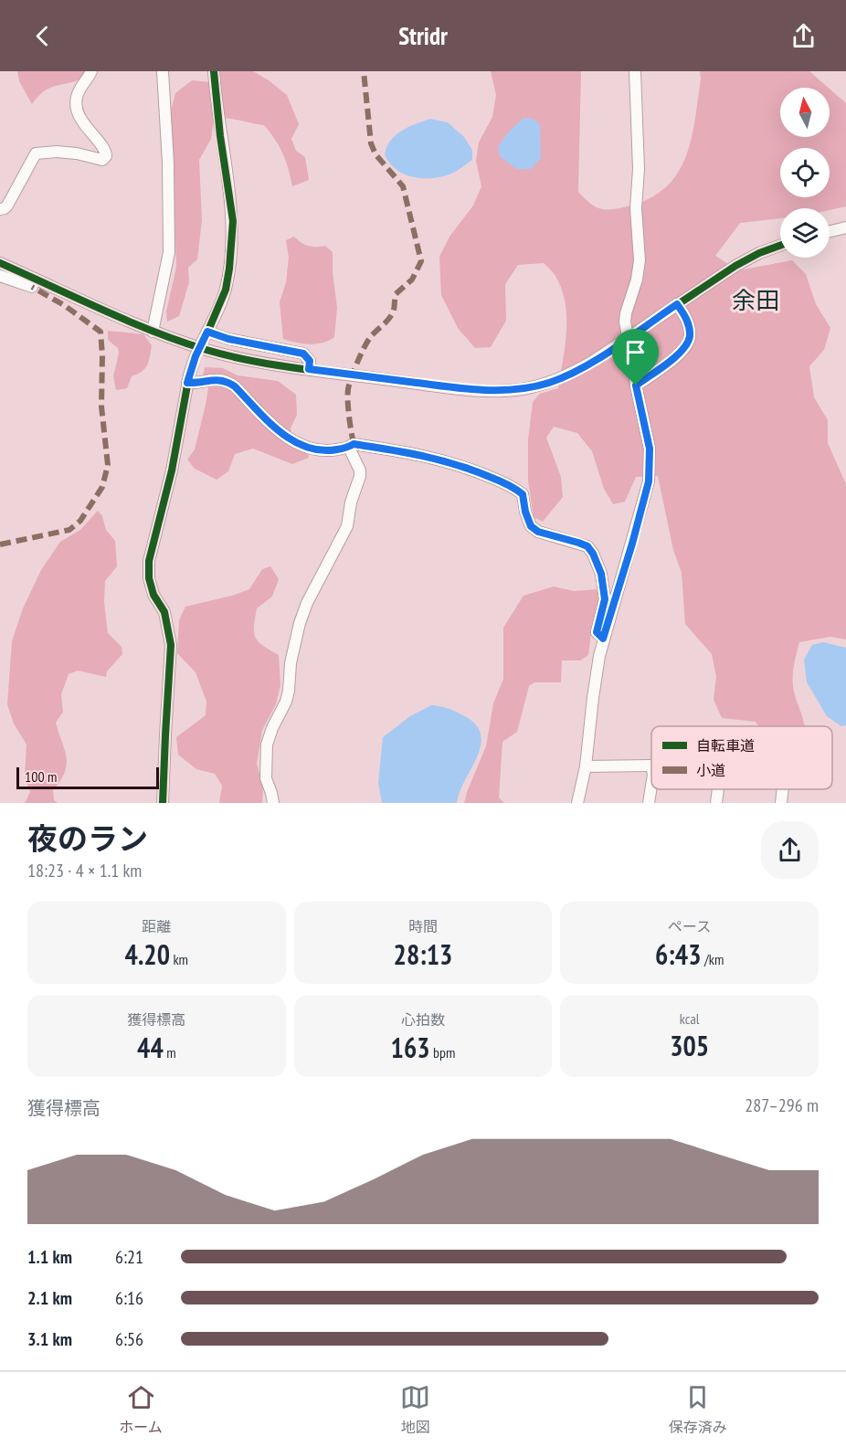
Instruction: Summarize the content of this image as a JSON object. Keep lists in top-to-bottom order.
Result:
{
  "districts": ["余田"],
  "legend": ["自転車道", "小道"],
  "scale_bar": "100 m",
  "north": "top",
  "page": {
    "header": "Stridr",
    "scale": "100 m",
    "heading": ["夜のラン", "18:23 · 4 × 1.1 km"],
    "stats": [
      ["距離", "4.20 km"],
      ["時間", "28:13"],
      ["ペース", "6:43 /km"],
      ["獲得標高", "44 m"],
      ["心拍数", "163 bpm"],
      ["kcal", "305"]
    ],
    "chart": ["獲得標高", "287–296 m"],
    "list": [
      {
        "name": "1.1 km",
        "note": "6:21"
      },
      {
        "name": "2.1 km",
        "note": "6:16"
      },
      {
        "name": "3.1 km",
        "note": "6:56"
      }
    ],
    "tabs": ["ホーム", "地図", "保存済み"]
  }
}
